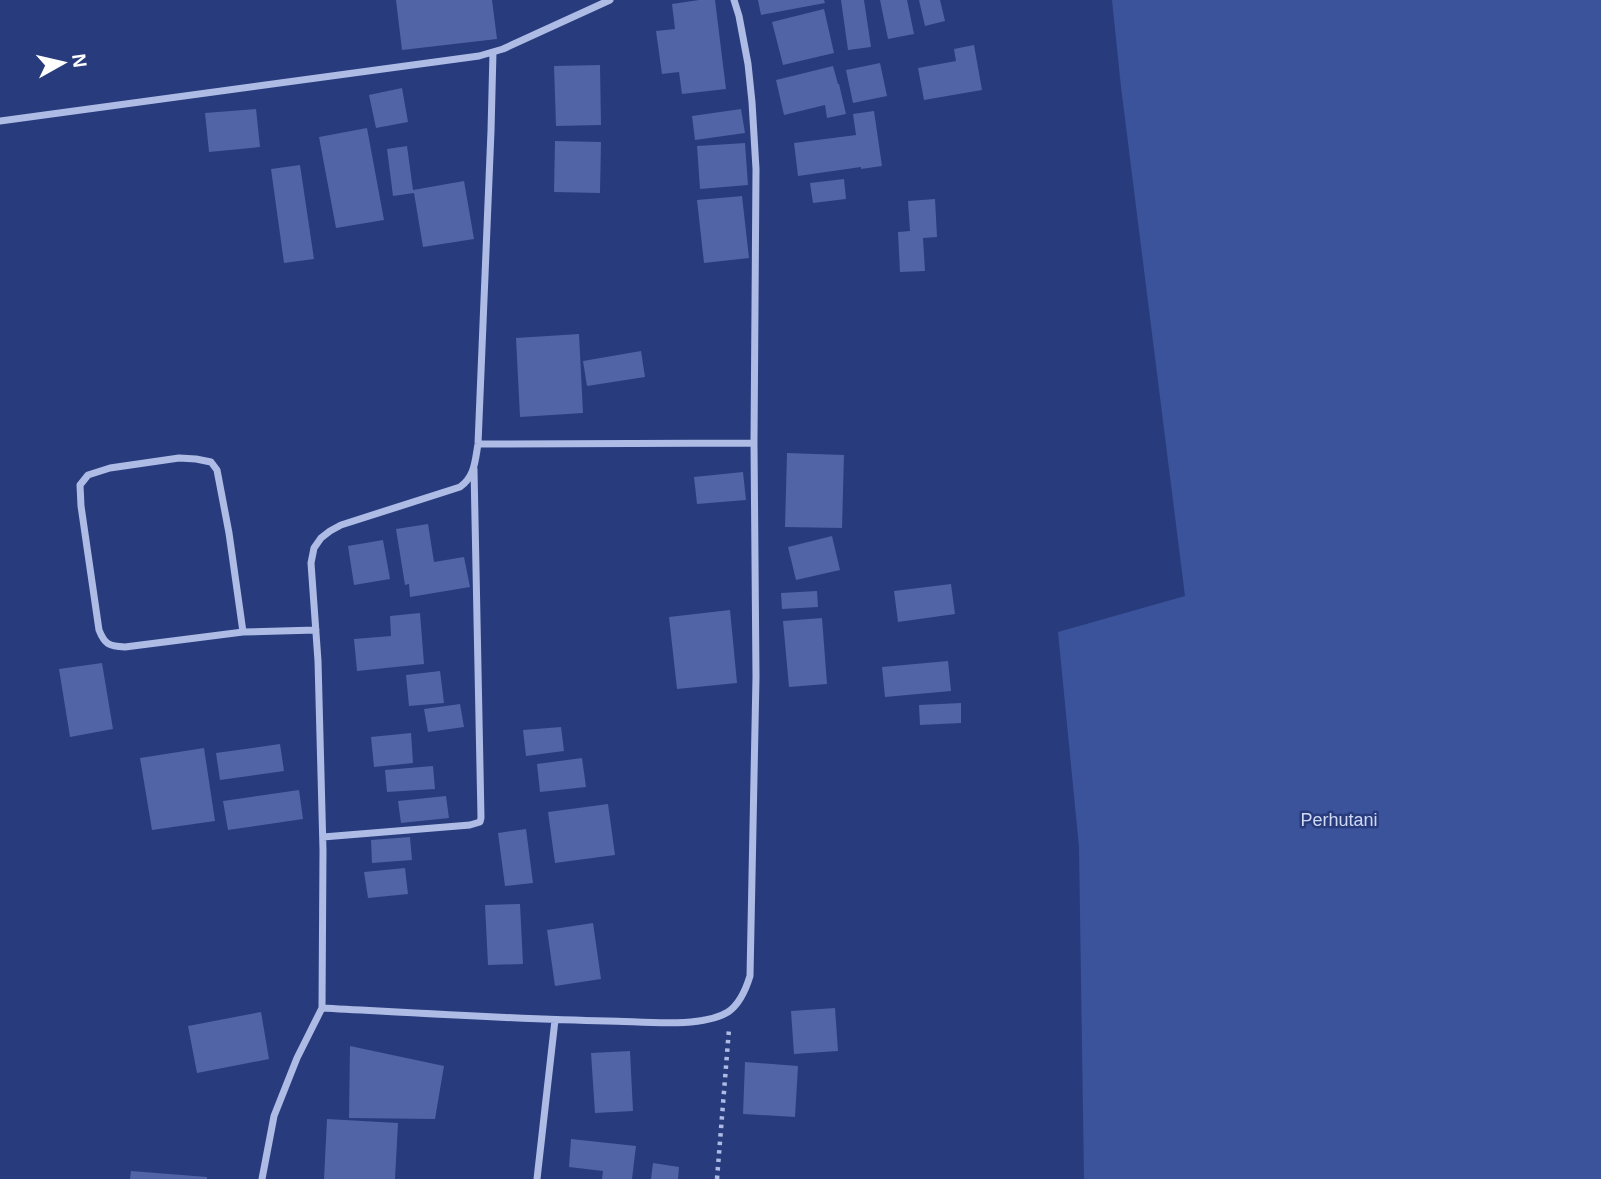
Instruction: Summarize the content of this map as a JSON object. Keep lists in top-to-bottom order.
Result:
{
  "parks": ["Perhutani"],
  "north": "right"
}
